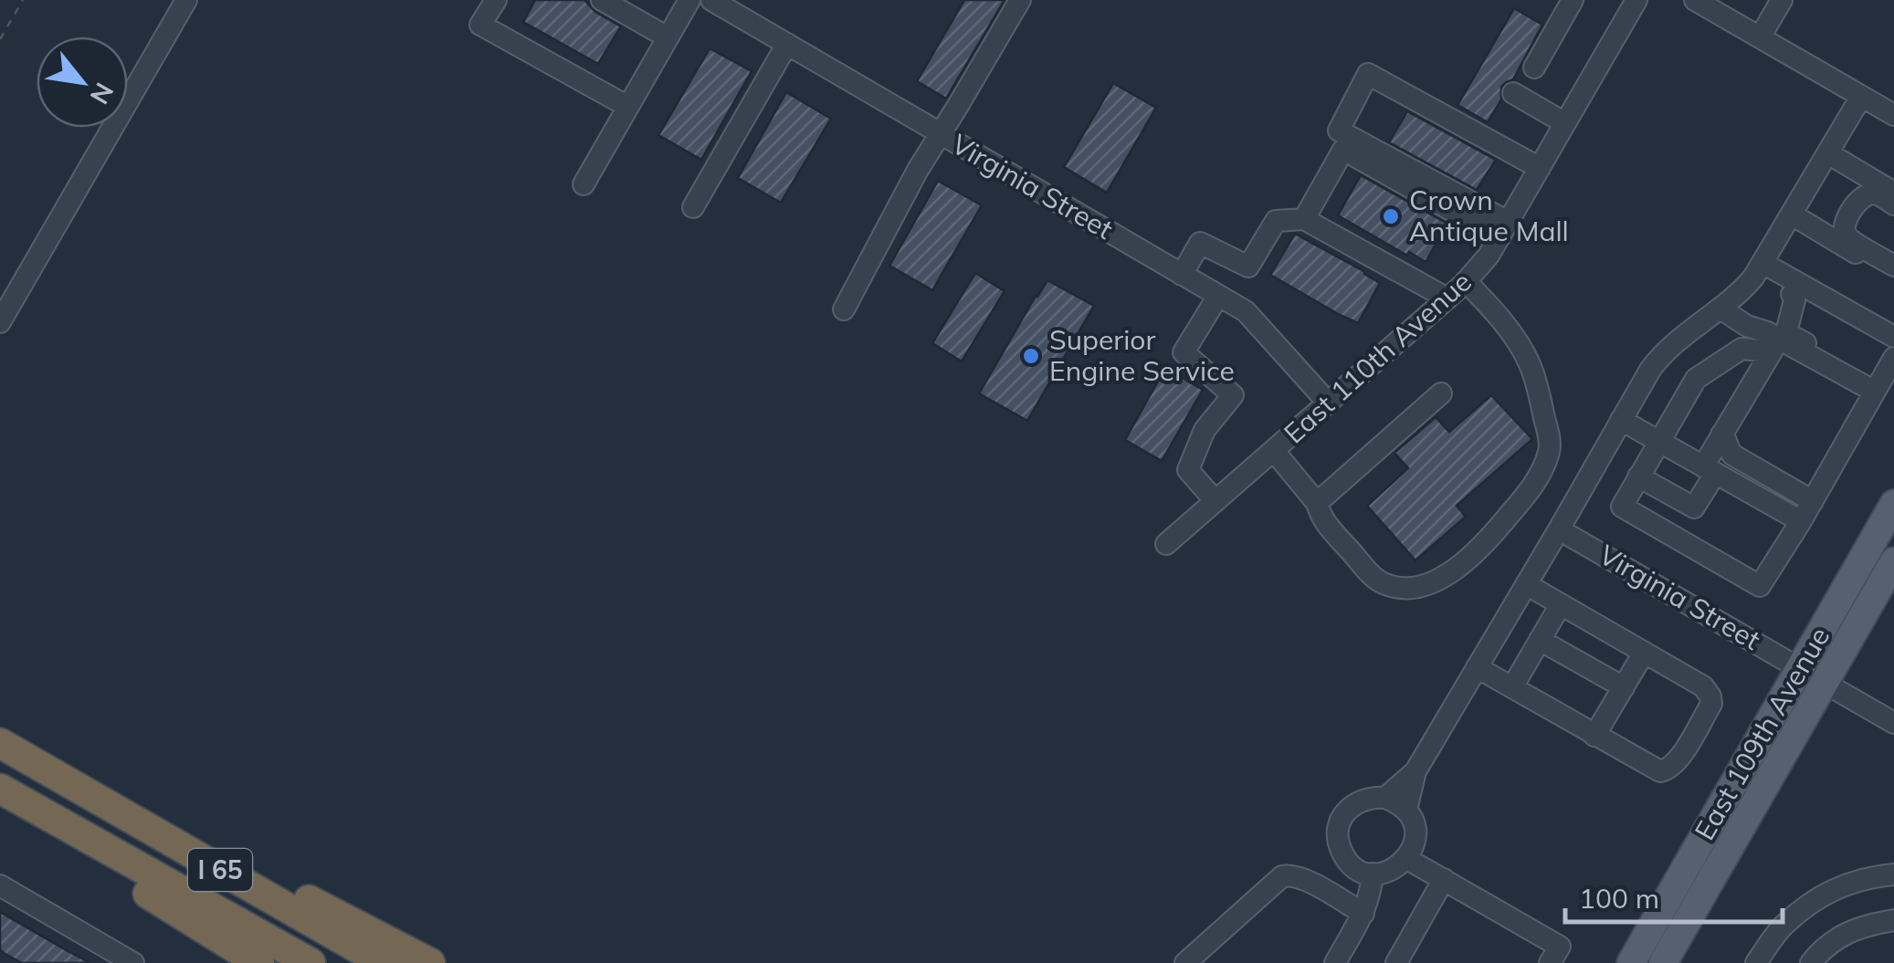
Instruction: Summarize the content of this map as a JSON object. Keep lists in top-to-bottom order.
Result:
{
  "streets": {
    "highway": ["I 65"],
    "main road": ["East 109th Avenue"],
    "street": ["Virginia Street", "East 110th Avenue"]
  },
  "crossings": [
    ["Virginia Street", "East 110th Avenue"],
    ["Virginia Street", "East 109th Avenue"]
  ],
  "places": ["Crown Antique Mall", "Superior Engine Service"],
  "scale_bar": "100 m",
  "north": "bottom right"
}
